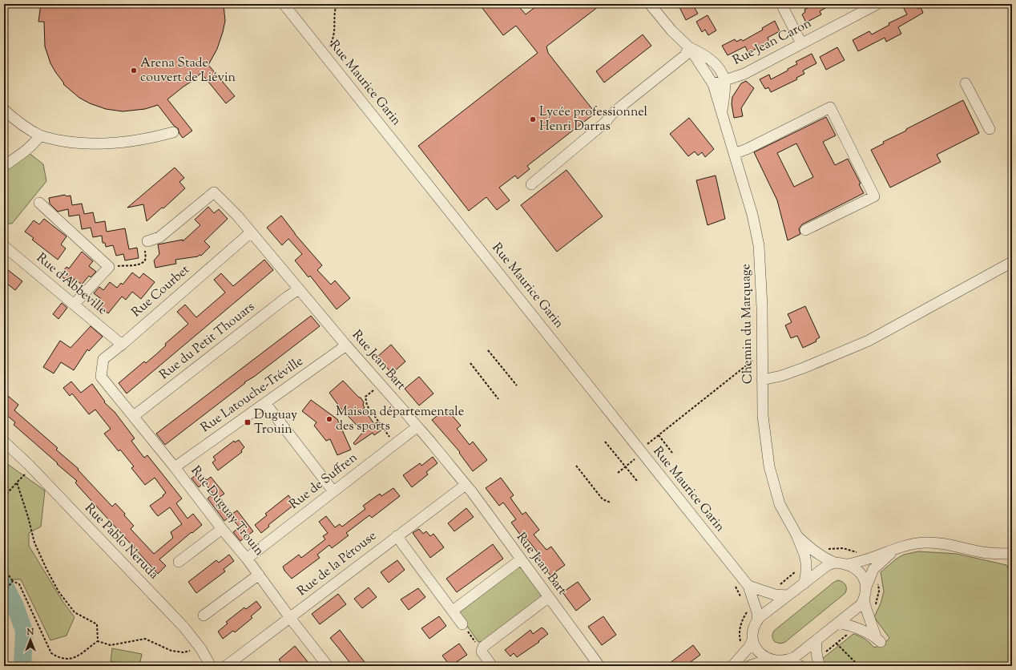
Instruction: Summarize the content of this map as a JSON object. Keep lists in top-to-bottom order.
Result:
{
  "streets": {
    "street": [
      "Rue Jean Caron",
      "Rue Maurice Garin",
      "Rue d'Abbeville",
      "Rue Courbet",
      "Chemin du Marquage",
      "Rue du Petit Thouars",
      "Rue Jean Bart",
      "Rue Latouche-Tréville",
      "Rue de Suffren",
      "Rue Duguay Trouin",
      "Rue Pablo Neruda",
      "Rue de la Pérouse"
    ]
  },
  "crossings": [
    ["Rue Jean Caron", "Chemin du Marquage"],
    ["Rue d'Abbeville", "Rue Courbet"],
    ["Rue Courbet", "Rue Jean Bart"],
    ["Rue Courbet", "Rue Duguay Trouin"],
    ["Rue du Petit Thouars", "Rue Jean Bart"],
    ["Rue du Petit Thouars", "Rue Duguay Trouin"],
    ["Rue Jean Bart", "Rue Latouche-Tréville"],
    ["Rue Jean Bart", "Rue de Suffren"],
    ["Rue Jean Bart", "Rue de la Pérouse"],
    ["Rue Latouche-Tréville", "Rue Duguay Trouin"],
    ["Rue de Suffren", "Rue Duguay Trouin"],
    ["Rue Duguay Trouin", "Rue de la Pérouse"]
  ],
  "places": {
    "other": ["Arena Stade couvert de Liévin", "Lycée professionnel Henri Darras", "Maison départementale des sports"],
    "transit": ["Duguay Trouin"]
  },
  "north": "top"
}
